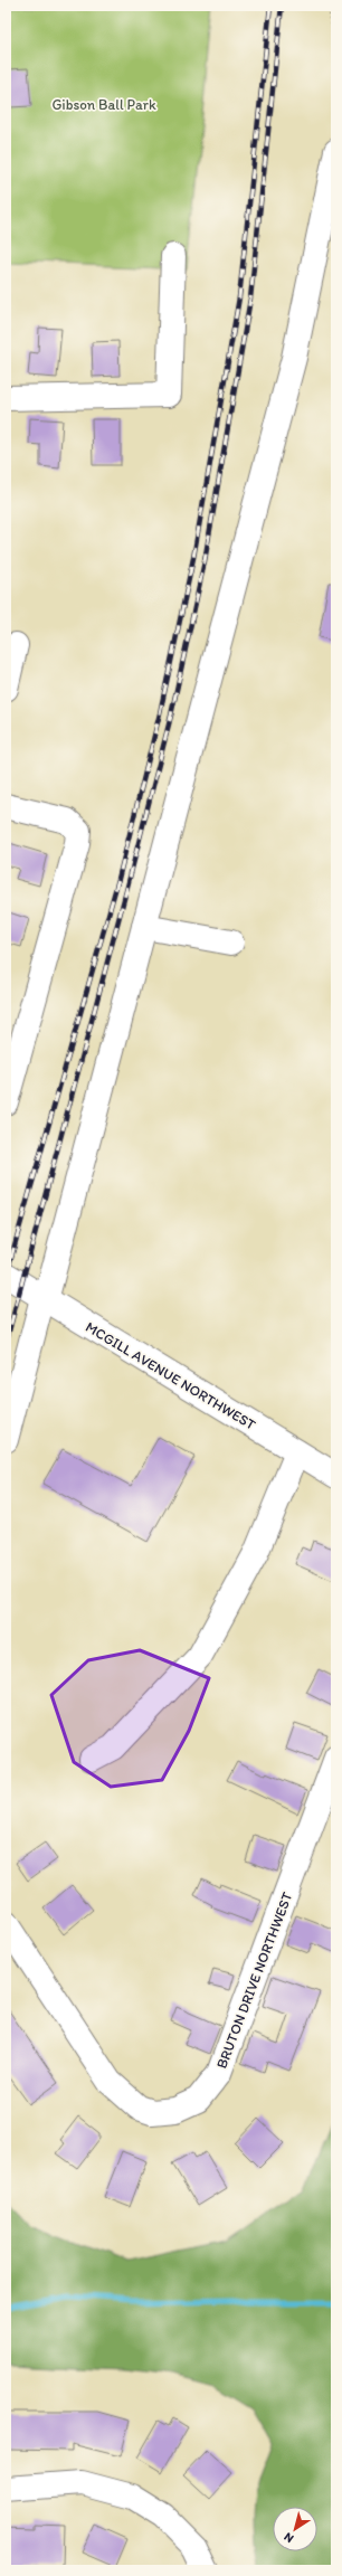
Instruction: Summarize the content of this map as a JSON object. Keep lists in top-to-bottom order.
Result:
{
  "streets": {
    "street": ["MCGILL AVENUE NORTHWEST", "BRUTON DRIVE NORTHWEST"]
  },
  "parks": ["Gibson Ball Park"],
  "north": "bottom left"
}
